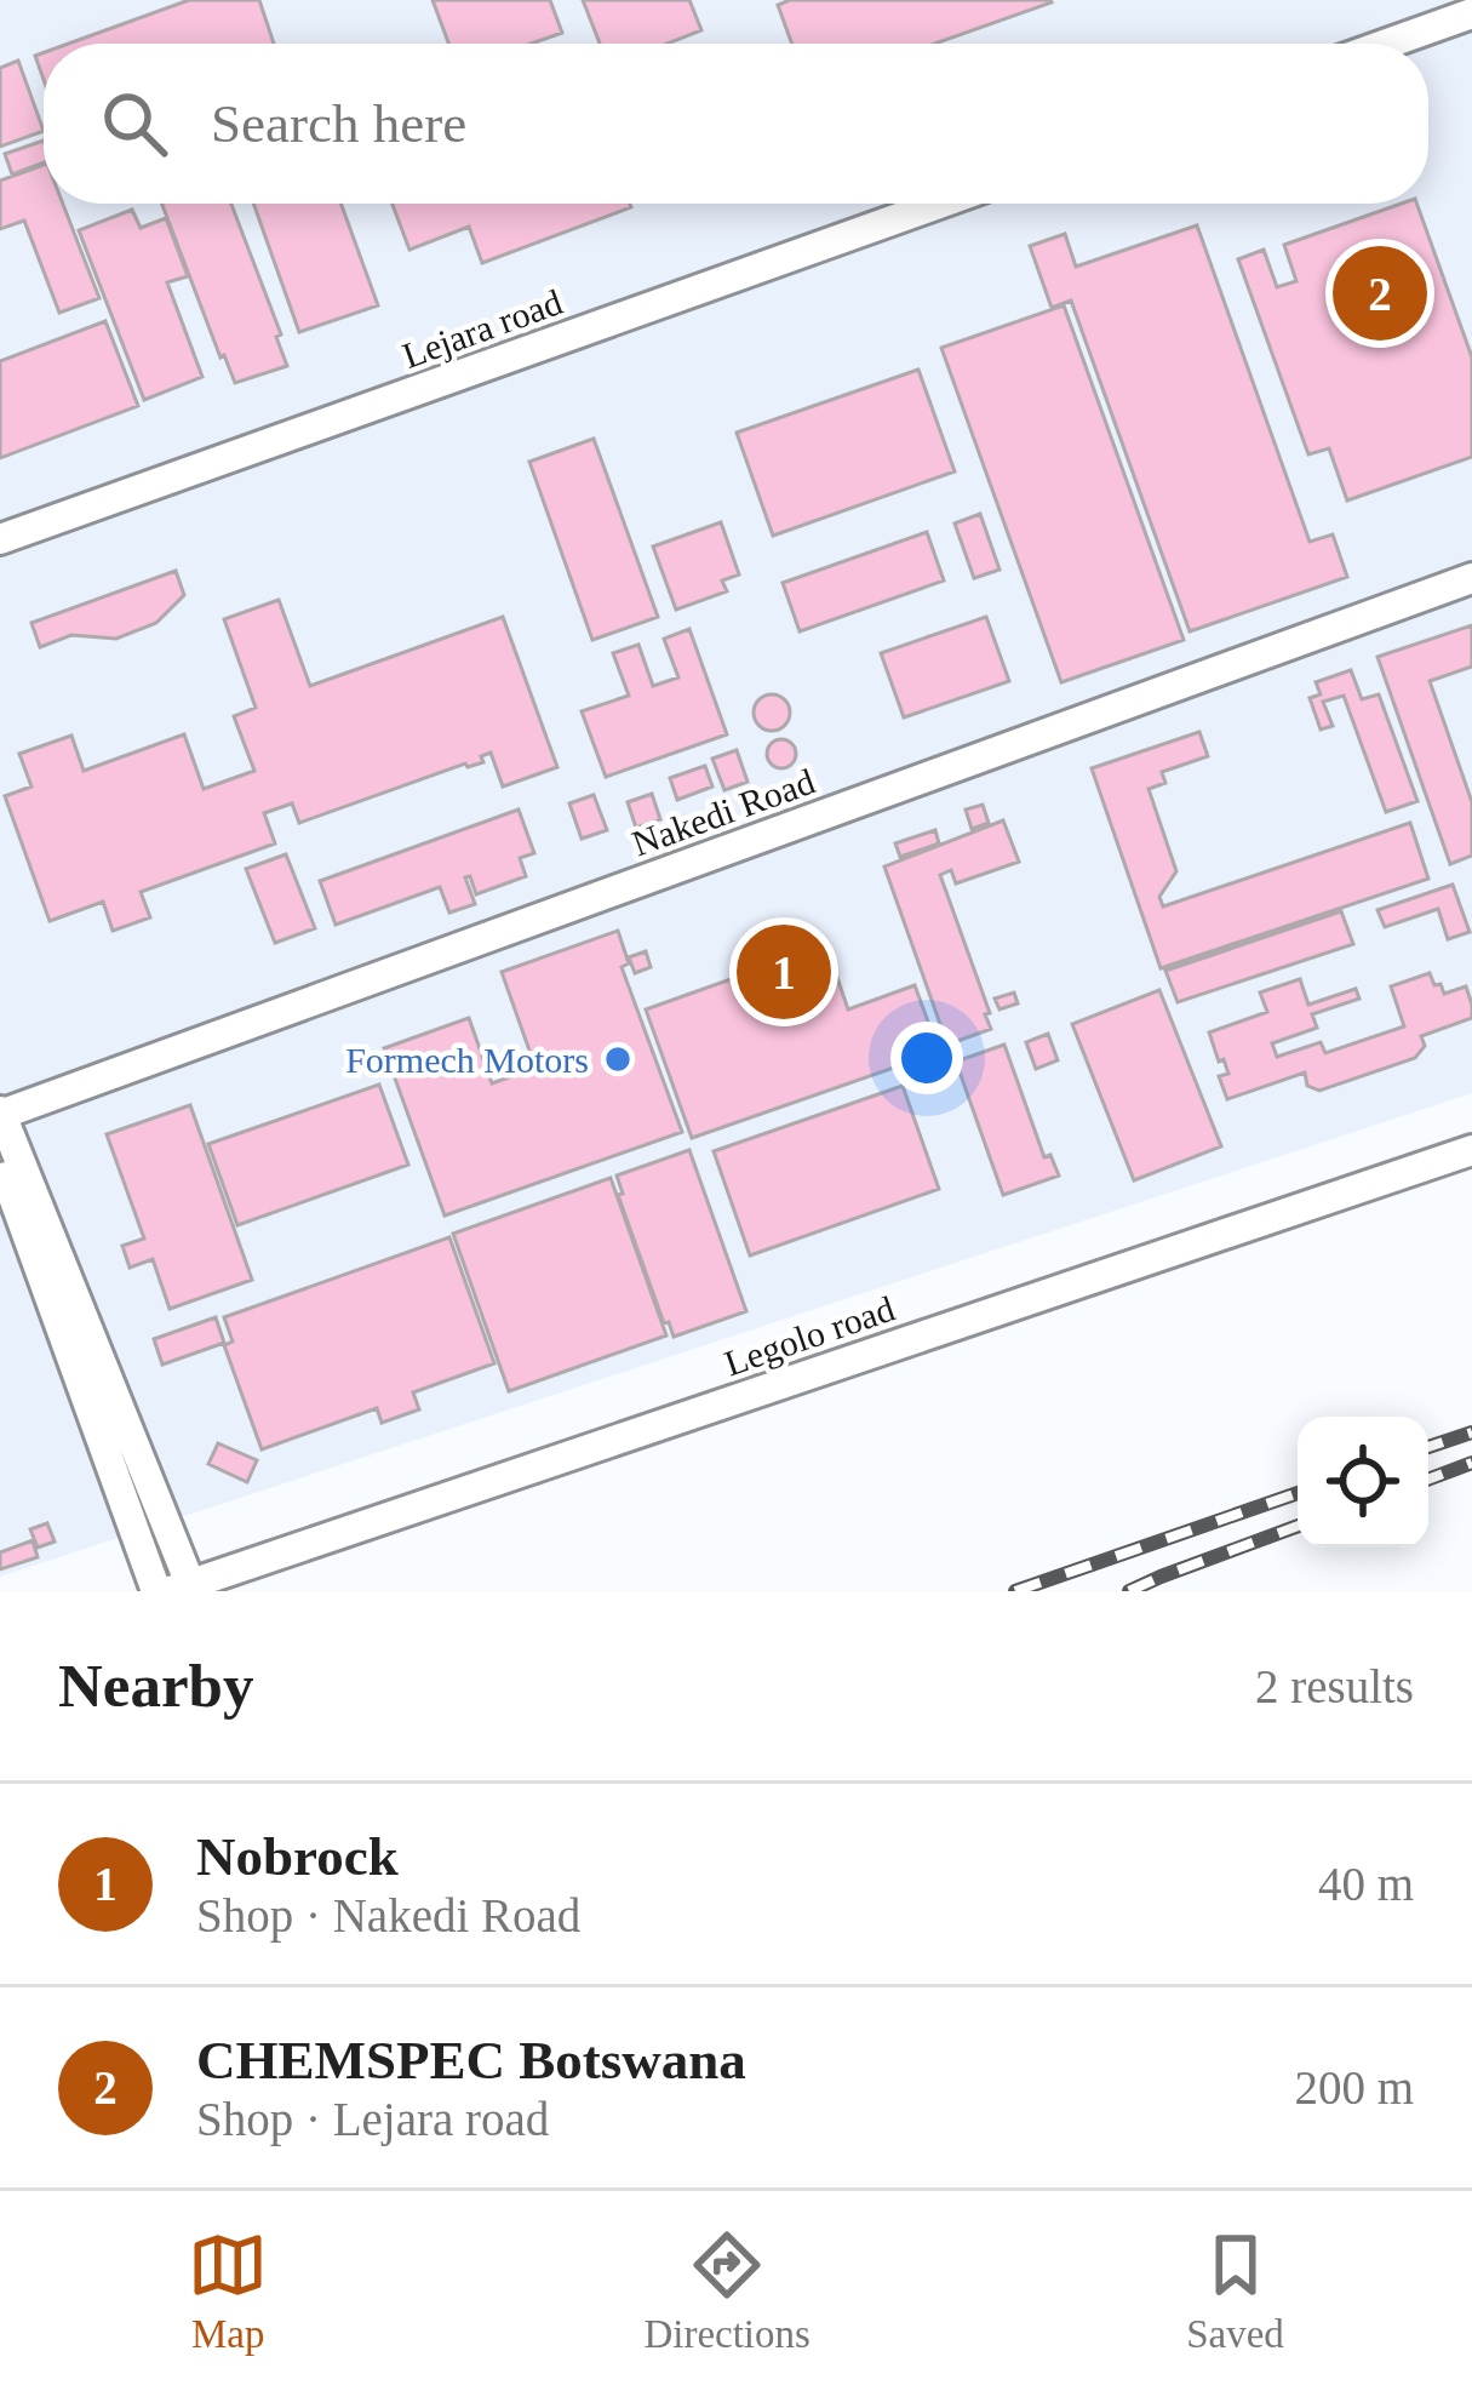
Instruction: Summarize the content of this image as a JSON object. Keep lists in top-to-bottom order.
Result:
{
  "streets": {
    "street": ["Lejara road", "Nakedi Road", "Legolo road"]
  },
  "places": ["Formech Motors"],
  "page": {
    "search": "Search here",
    "pins": ["2", "1"],
    "heading": ["Nearby", "2 results"],
    "list": [
      {
        "mark": "1",
        "name": "Nobrock",
        "note": "Shop · Nakedi Road",
        "value": "40 m"
      },
      {
        "mark": "2",
        "name": "CHEMSPEC Botswana",
        "note": "Shop · Lejara road",
        "value": "200 m"
      }
    ],
    "nav": ["Map", "Directions", "Saved"]
  }
}
